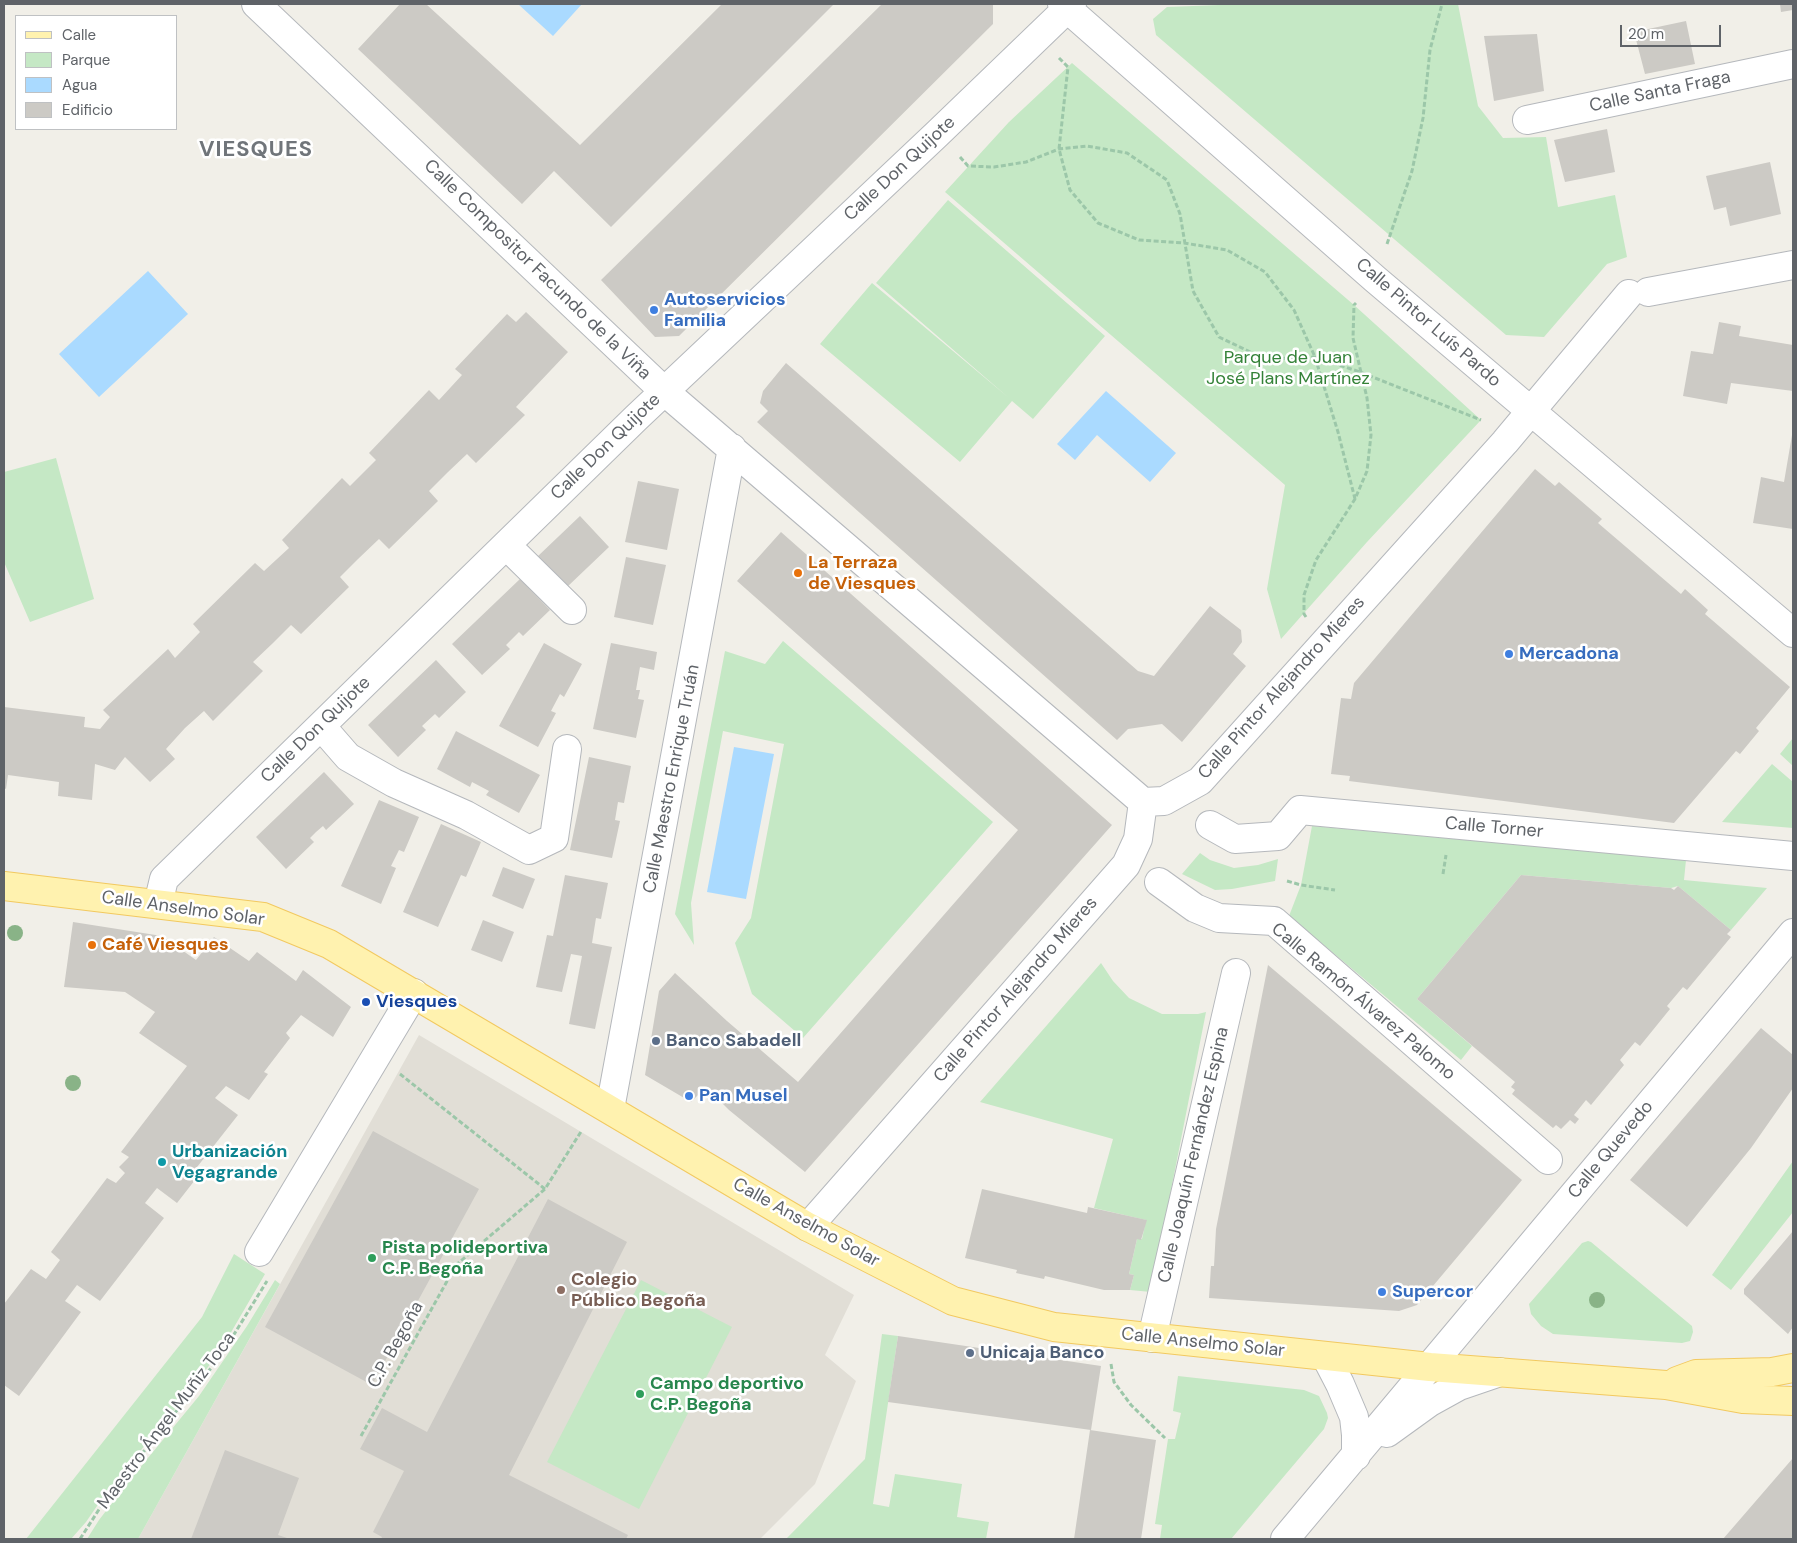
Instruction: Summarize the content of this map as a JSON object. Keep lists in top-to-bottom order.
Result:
{
  "streets": {
    "main road": ["Calle Anselmo Solar"],
    "street": [
      "Calle Santa Fraga",
      "Calle Don Quijote",
      "Calle Compositor Facundo de la Viña",
      "Calle Pintor Luís Pardo",
      "Calle Pintor Alejandro Mieres",
      "Calle Maestro Enrique Truán",
      "Calle Torner",
      "Calle Ramón Álvarez Palomo",
      "Calle Quevedo",
      "Calle Joaquín Fernández Espina"
    ],
    "path": ["C.P. Begoña", "Maestro Ángel Muñiz Toca"]
  },
  "crossings": [
    ["Calle Don Quijote", "Calle Compositor Facundo de la Viña"],
    ["Calle Don Quijote", "Calle Pintor Luís Pardo"],
    ["Calle Don Quijote", "Calle Anselmo Solar"],
    ["Calle Compositor Facundo de la Viña", "Calle Pintor Alejandro Mieres"],
    ["Calle Compositor Facundo de la Viña", "Calle Maestro Enrique Truán"],
    ["Calle Pintor Luís Pardo", "Calle Pintor Alejandro Mieres"],
    ["Calle Pintor Alejandro Mieres", "Calle Anselmo Solar"],
    ["Calle Maestro Enrique Truán", "Calle Anselmo Solar"],
    ["Calle Anselmo Solar", "Calle Quevedo"],
    ["Calle Anselmo Solar", "Calle Joaquín Fernández Espina"]
  ],
  "districts": ["VIESQUES"],
  "parks": ["Parque de Juan José Plans Martínez"],
  "places": [
    "Autoservicios Familia",
    "La Terraza de Viesques",
    "Mercadona",
    "Café Viesques",
    "Viesques",
    "Banco Sabadell",
    "Pan Musel",
    "Urbanización Vegagrande",
    "Pista polideportiva C.P. Begoña",
    "Colegio Público Begoña",
    "Supercor",
    "Unicaja Banco",
    "Campo deportivo C.P. Begoña"
  ],
  "legend": [
    "Calle",
    "Parque",
    "Agua",
    "Edificio"
  ],
  "scale_bar": "20 m"
}
